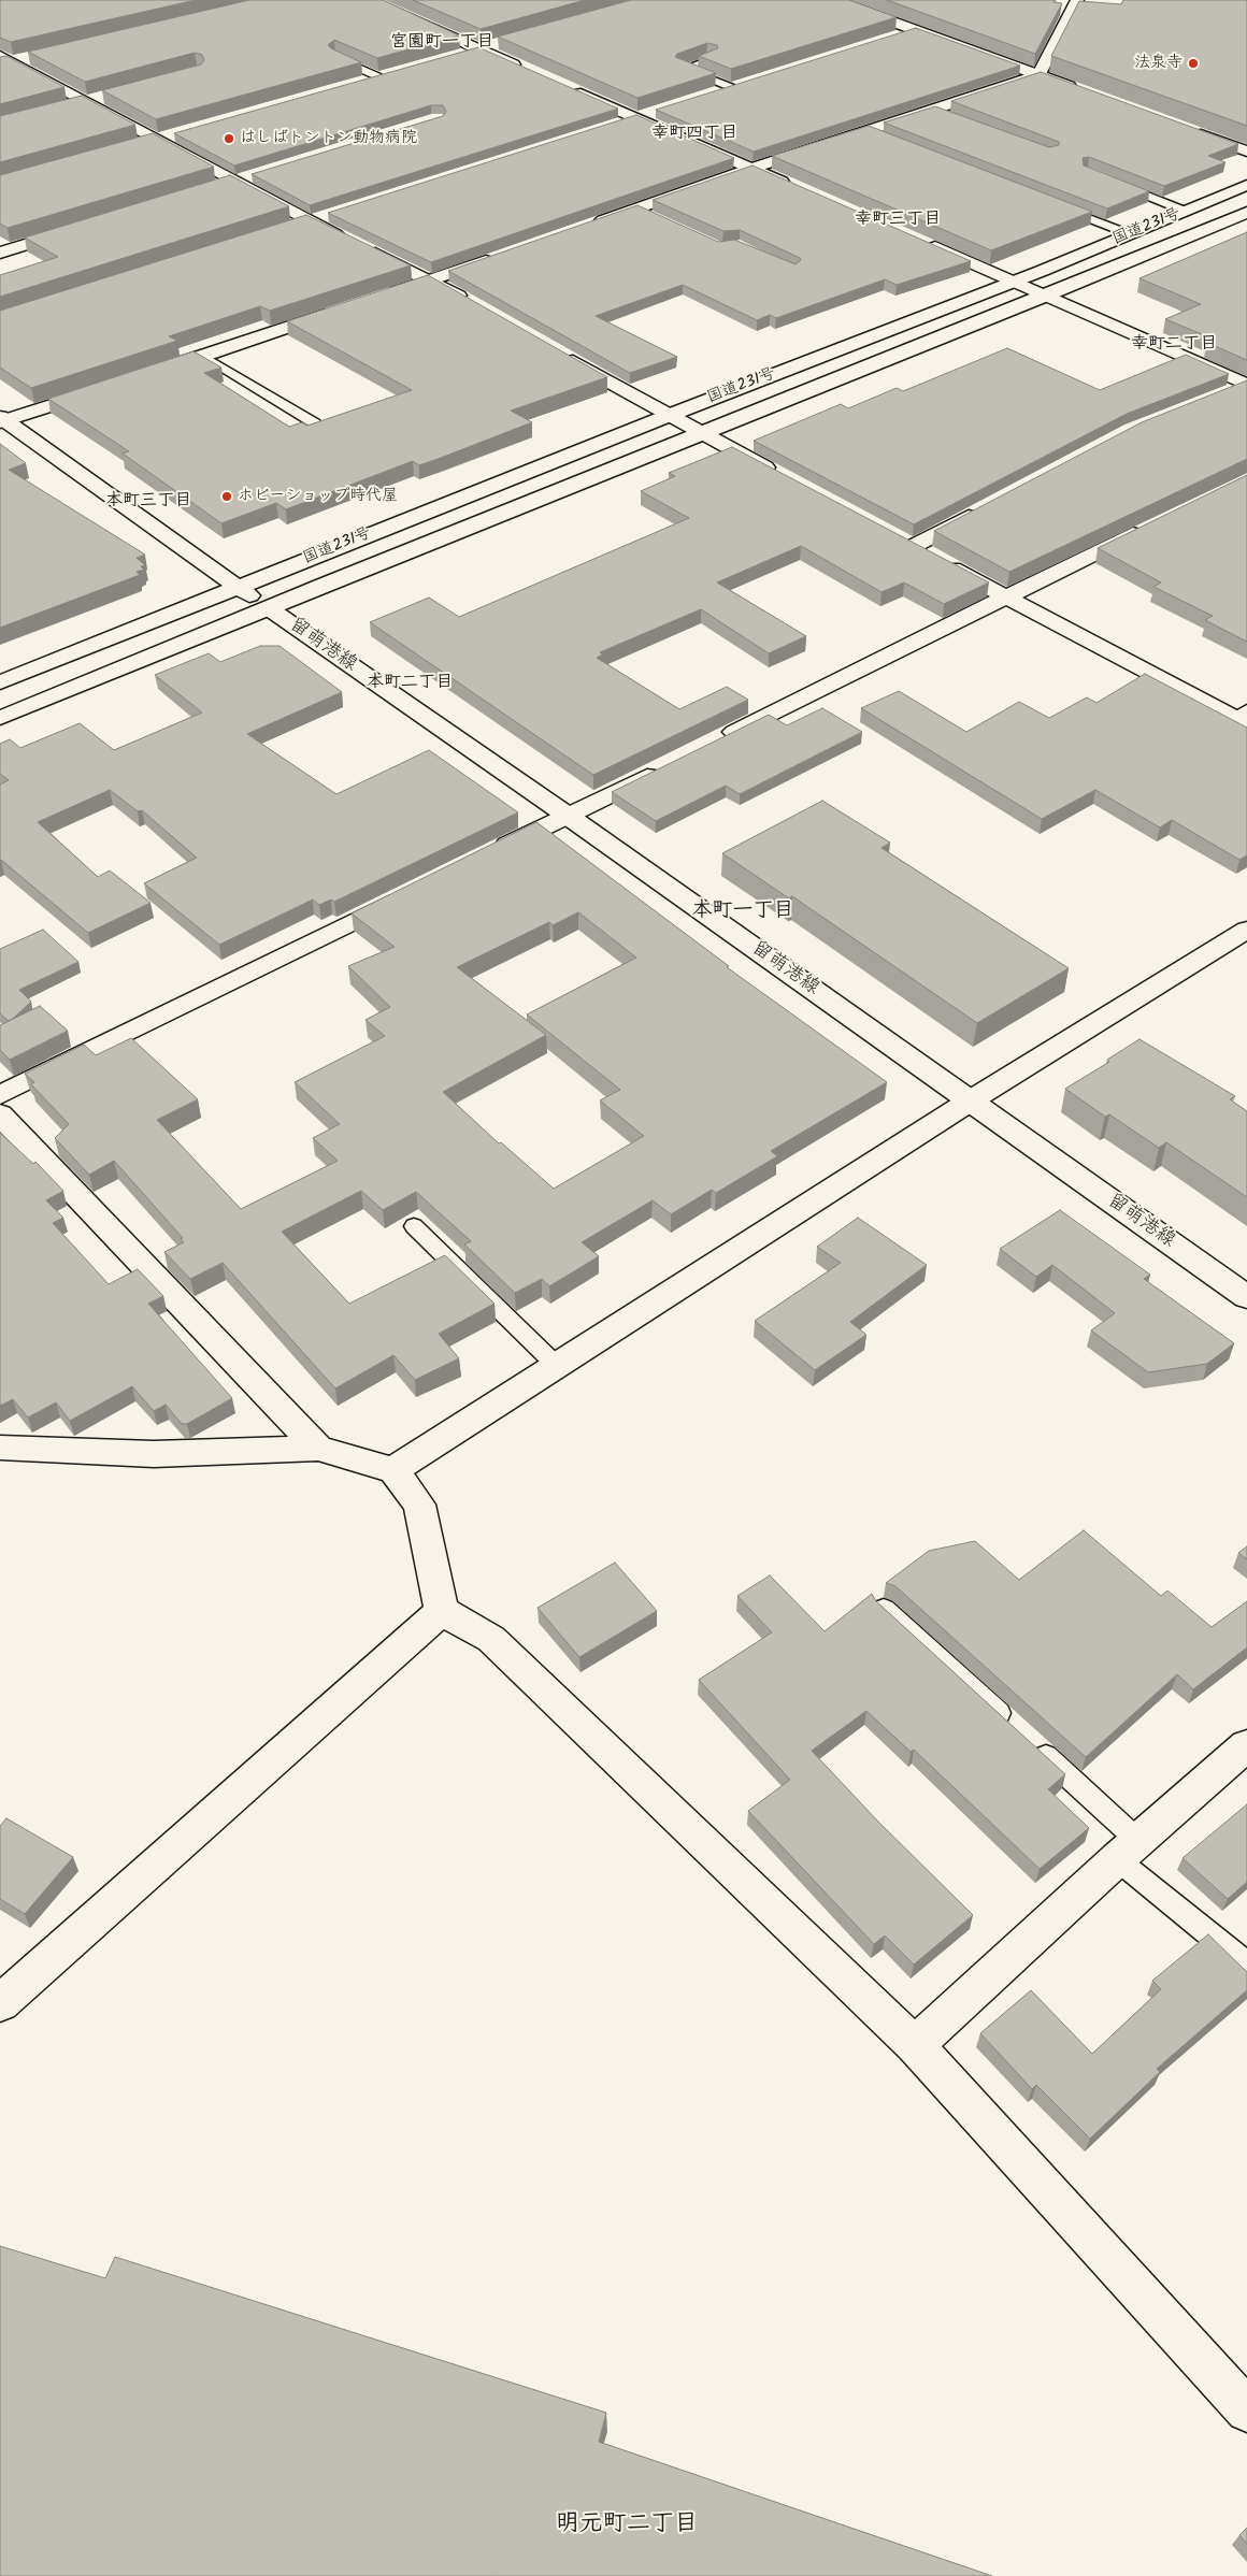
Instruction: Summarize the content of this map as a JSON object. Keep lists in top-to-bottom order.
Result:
{
  "streets": {
    "main road": ["国道231号", "留萌港線"]
  },
  "crossings": [
    ["国道231号", "留萌港線"]
  ],
  "districts": [
    "宮園町一丁目",
    "幸町四丁目",
    "幸町三丁目",
    "幸町二丁目",
    "本町三丁目",
    "本町二丁目",
    "本町一丁目",
    "明元町二丁目"
  ],
  "places": ["法泉寺", "はしばトントン動物病院", "ホビーショップ時代屋"]
}
